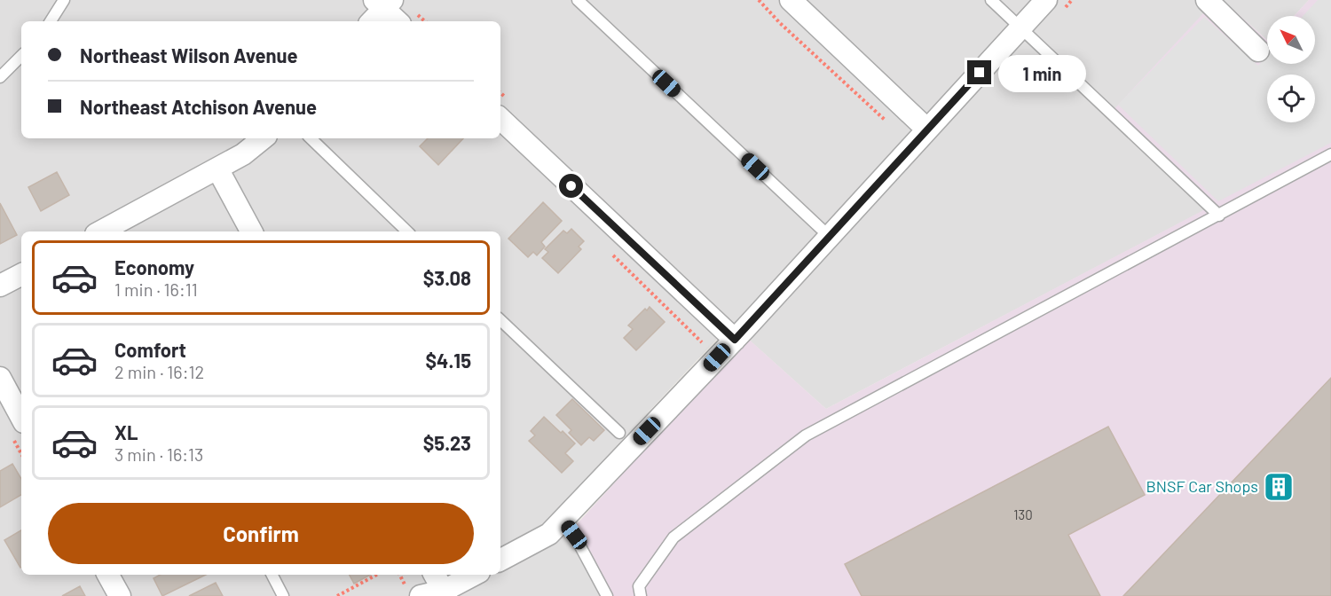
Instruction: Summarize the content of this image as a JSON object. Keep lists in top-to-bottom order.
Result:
{
  "places": {
    "building": ["BNSF Car Shops"]
  },
  "house_numbers": ["130"],
  "north": "top left",
  "page": {
    "banner": ["Northeast Wilson Avenue", "Northeast Atchison Avenue"],
    "bubble": "1 min",
    "list": [
      {
        "name": "Economy",
        "note": "1 min · 16:11",
        "value": "$3.08"
      },
      {
        "name": "Comfort",
        "note": "2 min · 16:12",
        "value": "$4.15"
      },
      {
        "name": "XL",
        "note": "3 min · 16:13",
        "value": "$5.23"
      }
    ],
    "buttons": "Confirm"
  }
}
